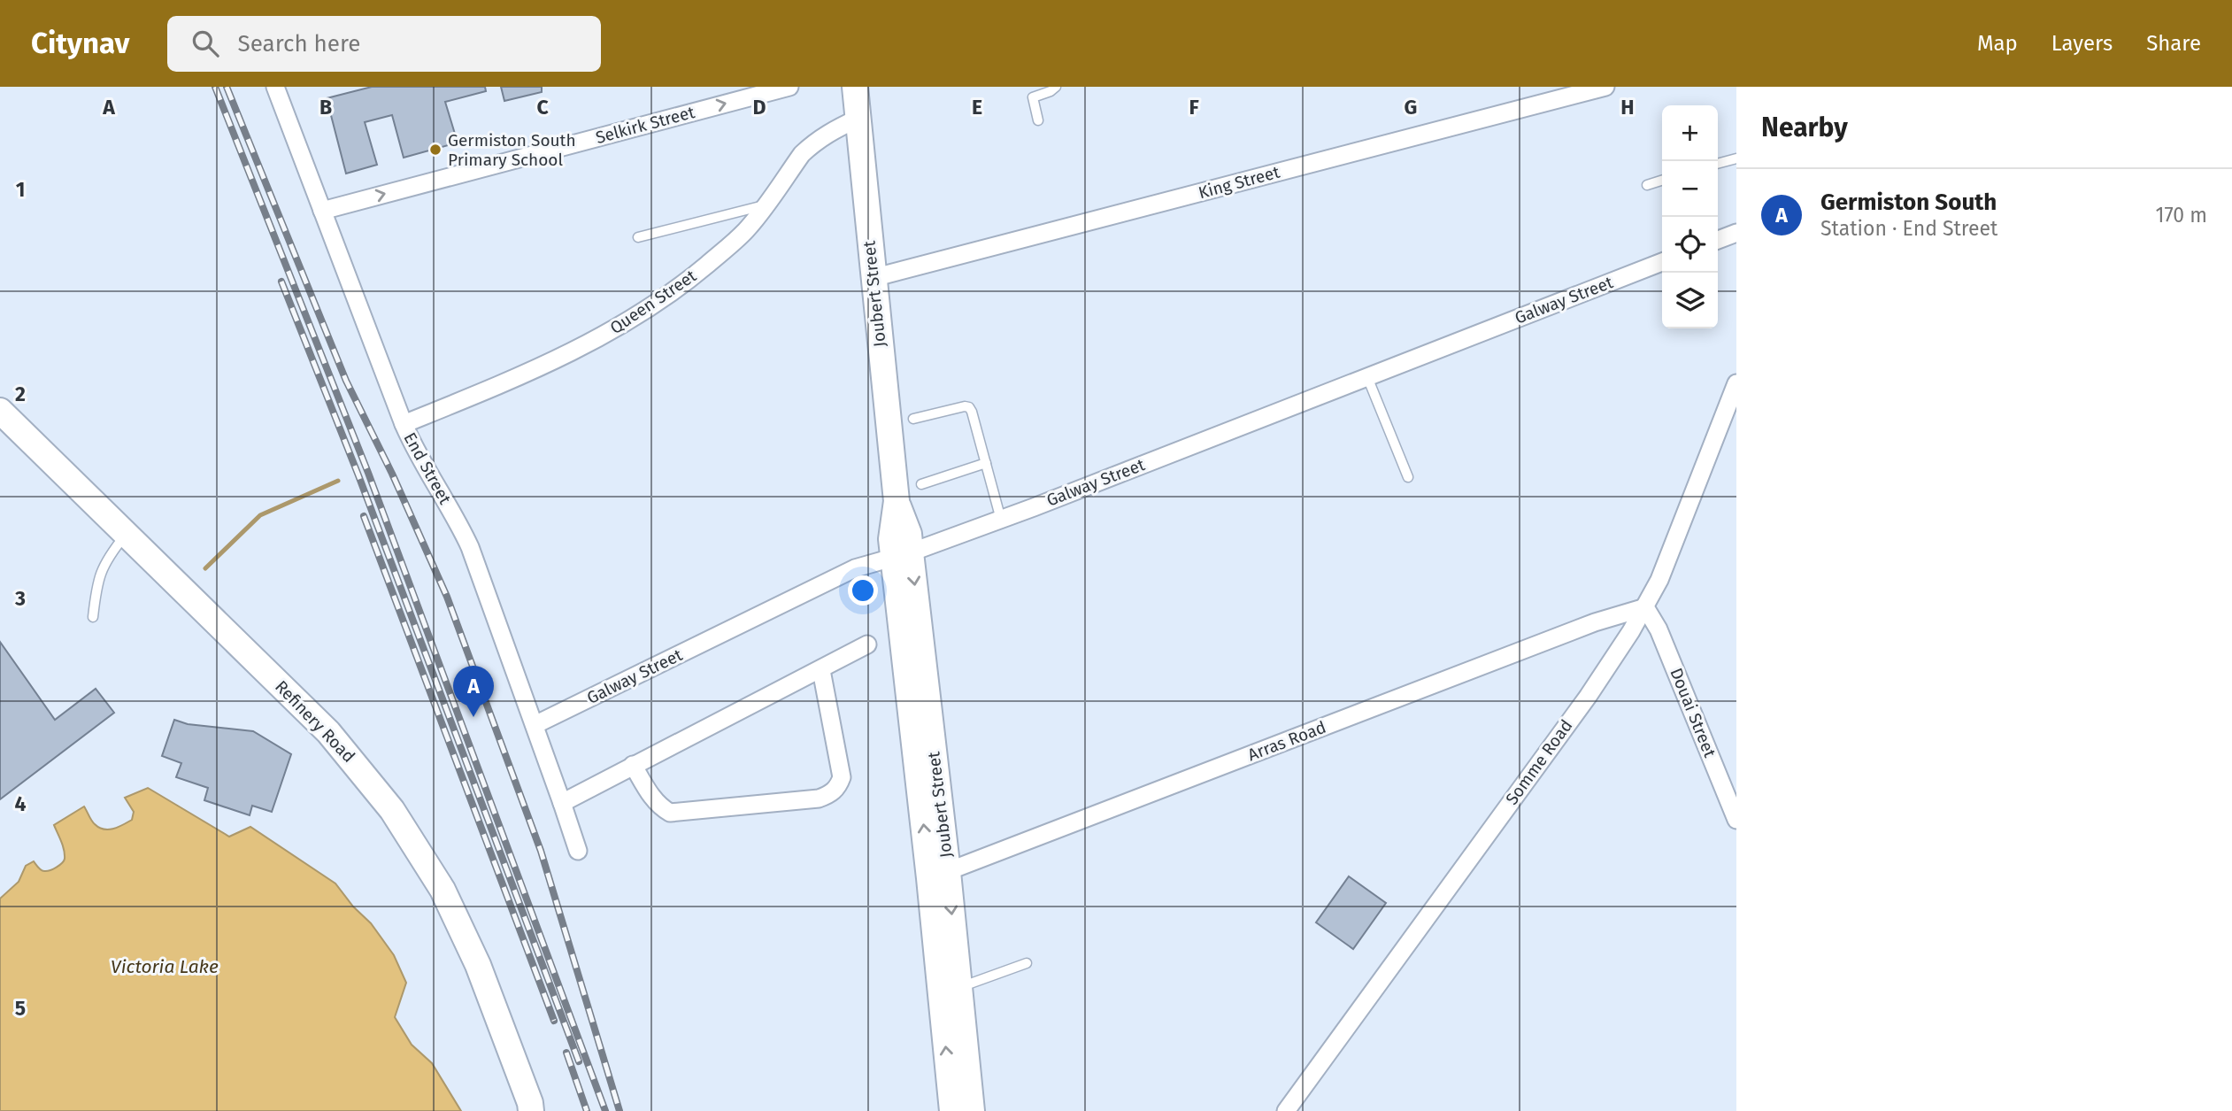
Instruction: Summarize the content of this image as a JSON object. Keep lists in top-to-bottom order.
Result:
{
  "streets": {
    "main road": ["Joubert Street", "Refinery Road"],
    "street": [
      "Selkirk Street",
      "King Street",
      "Galway Street",
      "Queen Street",
      "End Street",
      "Douai Street",
      "Arras Road",
      "Somme Road"
    ]
  },
  "crossings": [
    ["Selkirk Street", "End Street"],
    ["King Street", "Joubert Street"],
    ["Joubert Street", "Galway Street"],
    ["Joubert Street", "Queen Street"],
    ["Joubert Street", "Arras Road"],
    ["Galway Street", "End Street"],
    ["Queen Street", "End Street"],
    ["Douai Street", "Arras Road"],
    ["Douai Street", "Somme Road"],
    ["Arras Road", "Somme Road"]
  ],
  "one_way": ["Selkirk Street"],
  "water": ["Victoria Lake"],
  "places": ["Germiston South Primary School"],
  "page": {
    "header": "Citynav",
    "search": "Search here",
    "nav": ["Map", "Layers", "Share"],
    "heading": "Nearby",
    "map_buttons": ["+", "−"],
    "list": [
      {
        "mark": "A",
        "name": "Germiston South",
        "note": "Station · End Street",
        "value": "170 m"
      }
    ],
    "pins": "A"
  },
  "grid": {
    "columns": [
      "A",
      "B",
      "C",
      "D",
      "E",
      "F",
      "G",
      "H"
    ],
    "rows": [
      "1",
      "2",
      "3",
      "4",
      "5"
    ]
  }
}
